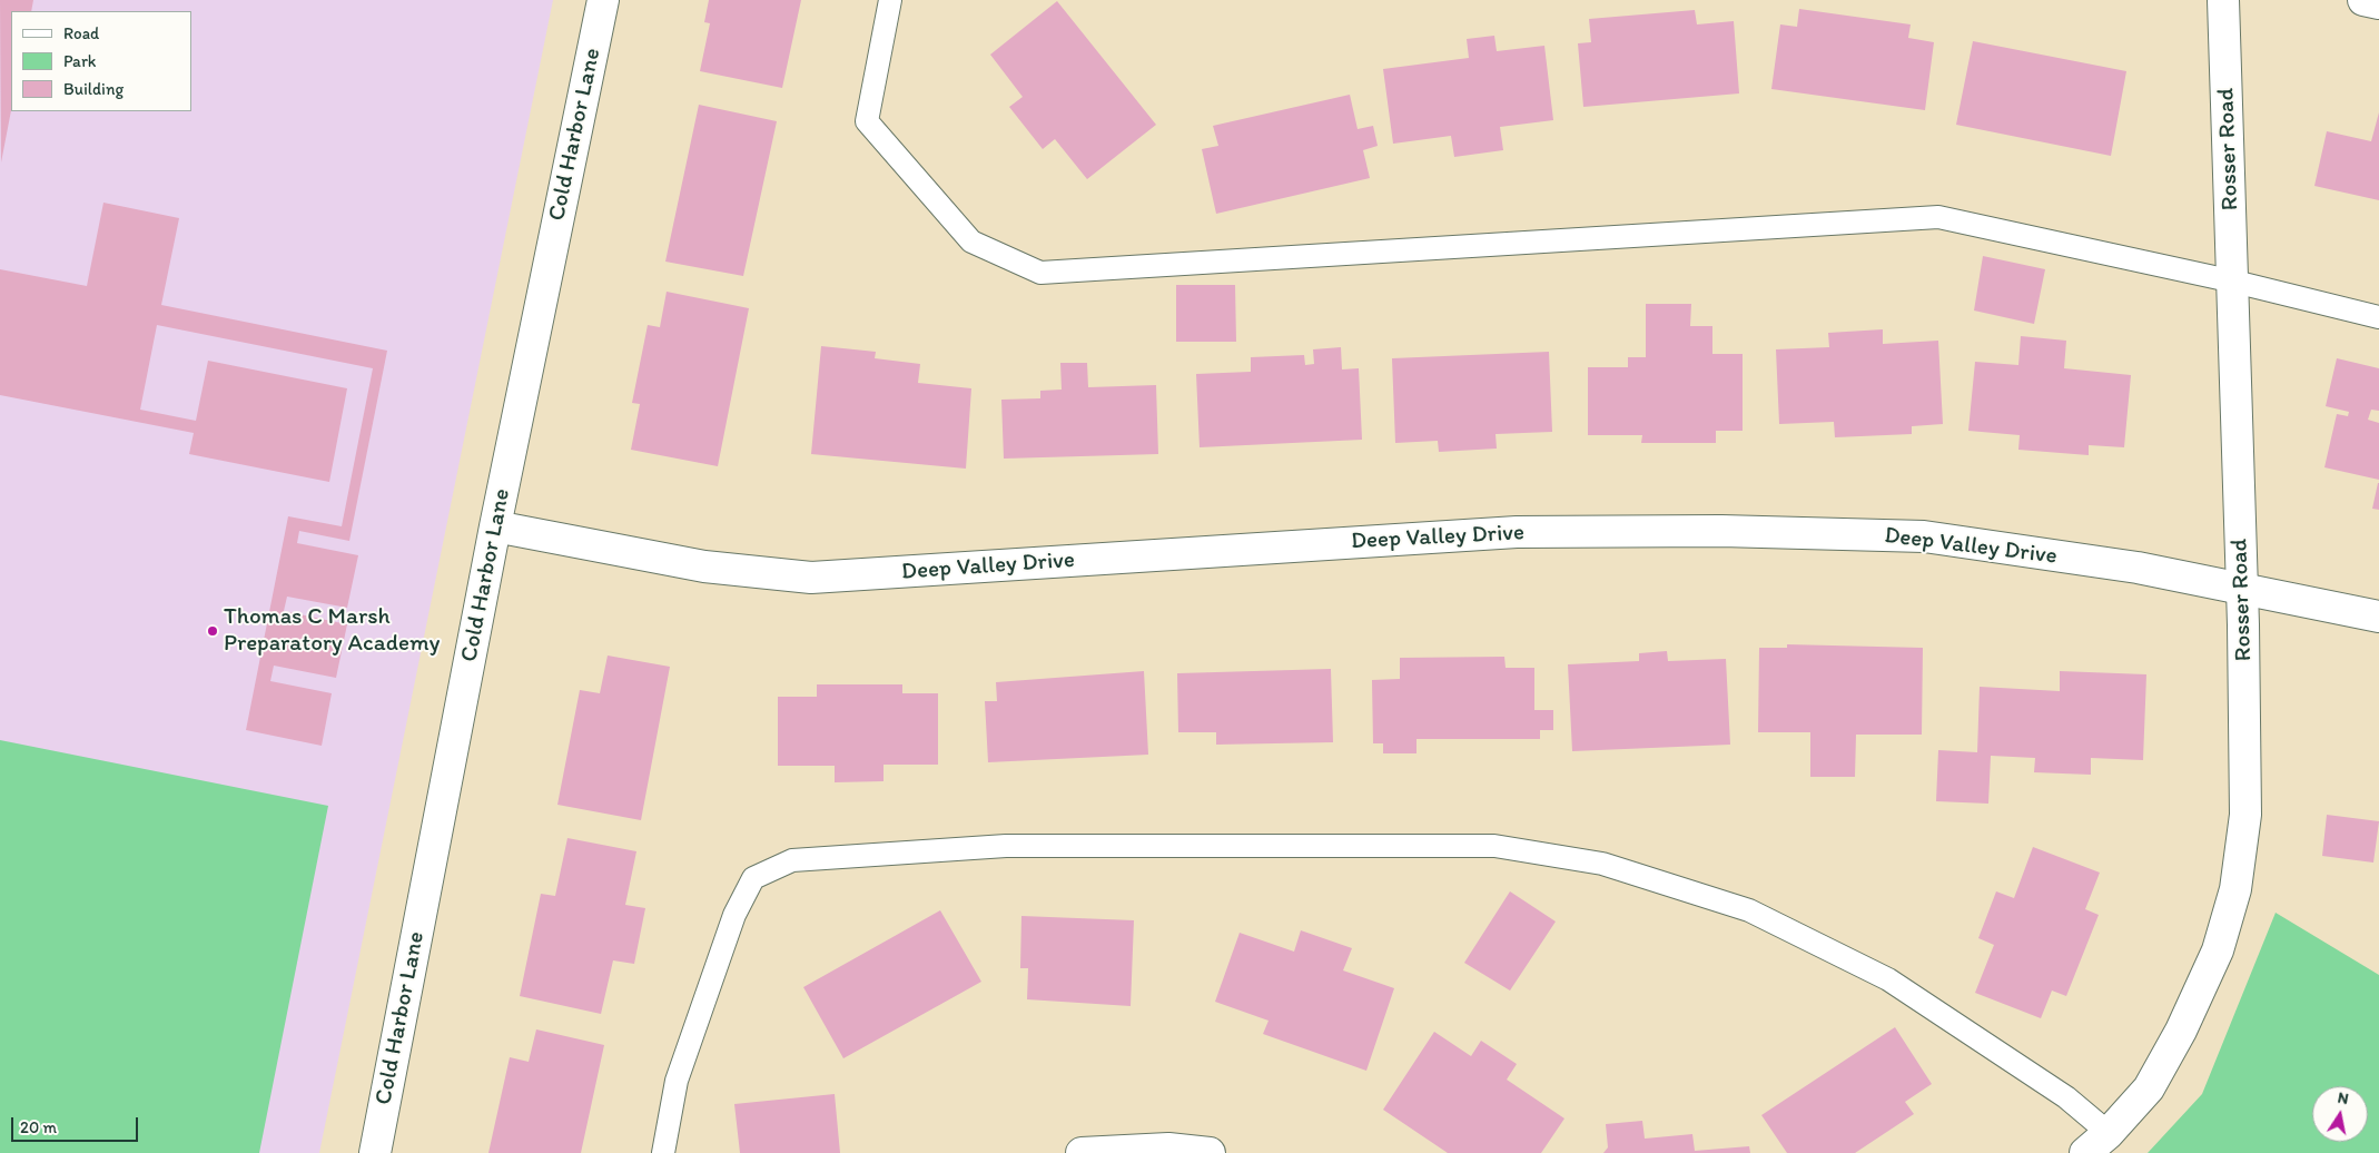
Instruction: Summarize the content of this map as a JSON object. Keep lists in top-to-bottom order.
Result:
{
  "streets": {
    "street": ["Cold Harbor Lane", "Rosser Road", "Deep Valley Drive"]
  },
  "crossings": [
    ["Cold Harbor Lane", "Deep Valley Drive"],
    ["Rosser Road", "Deep Valley Drive"]
  ],
  "places": ["Thomas C Marsh Preparatory Academy"],
  "legend": ["Road", "Park", "Building"],
  "scale_bar": "20 m",
  "north": "top"
}
